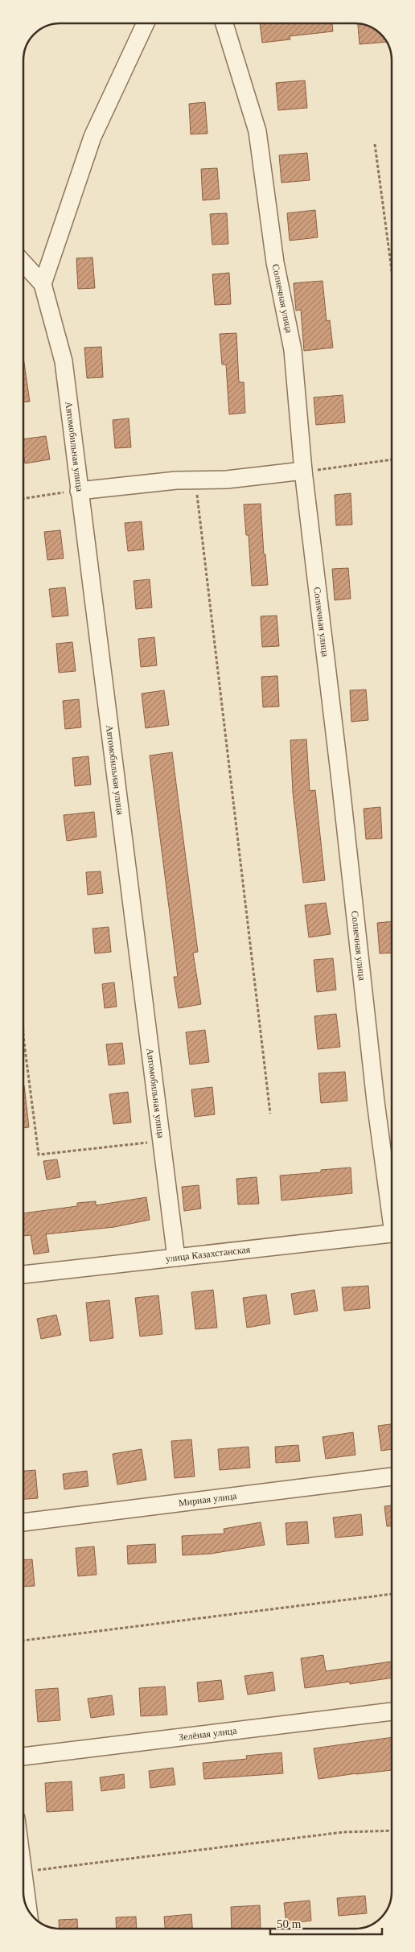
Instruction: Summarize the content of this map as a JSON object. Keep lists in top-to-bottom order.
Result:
{
  "streets": {
    "street": [
      "Солнечная улица",
      "Автомобильная улица",
      "улица Казахстанская",
      "Мирная улица",
      "Зелёная улица"
    ]
  },
  "crossings": [
    ["Автомобильная улица", "улица Казахстанская"]
  ],
  "scale_bar": "50 m"
}
